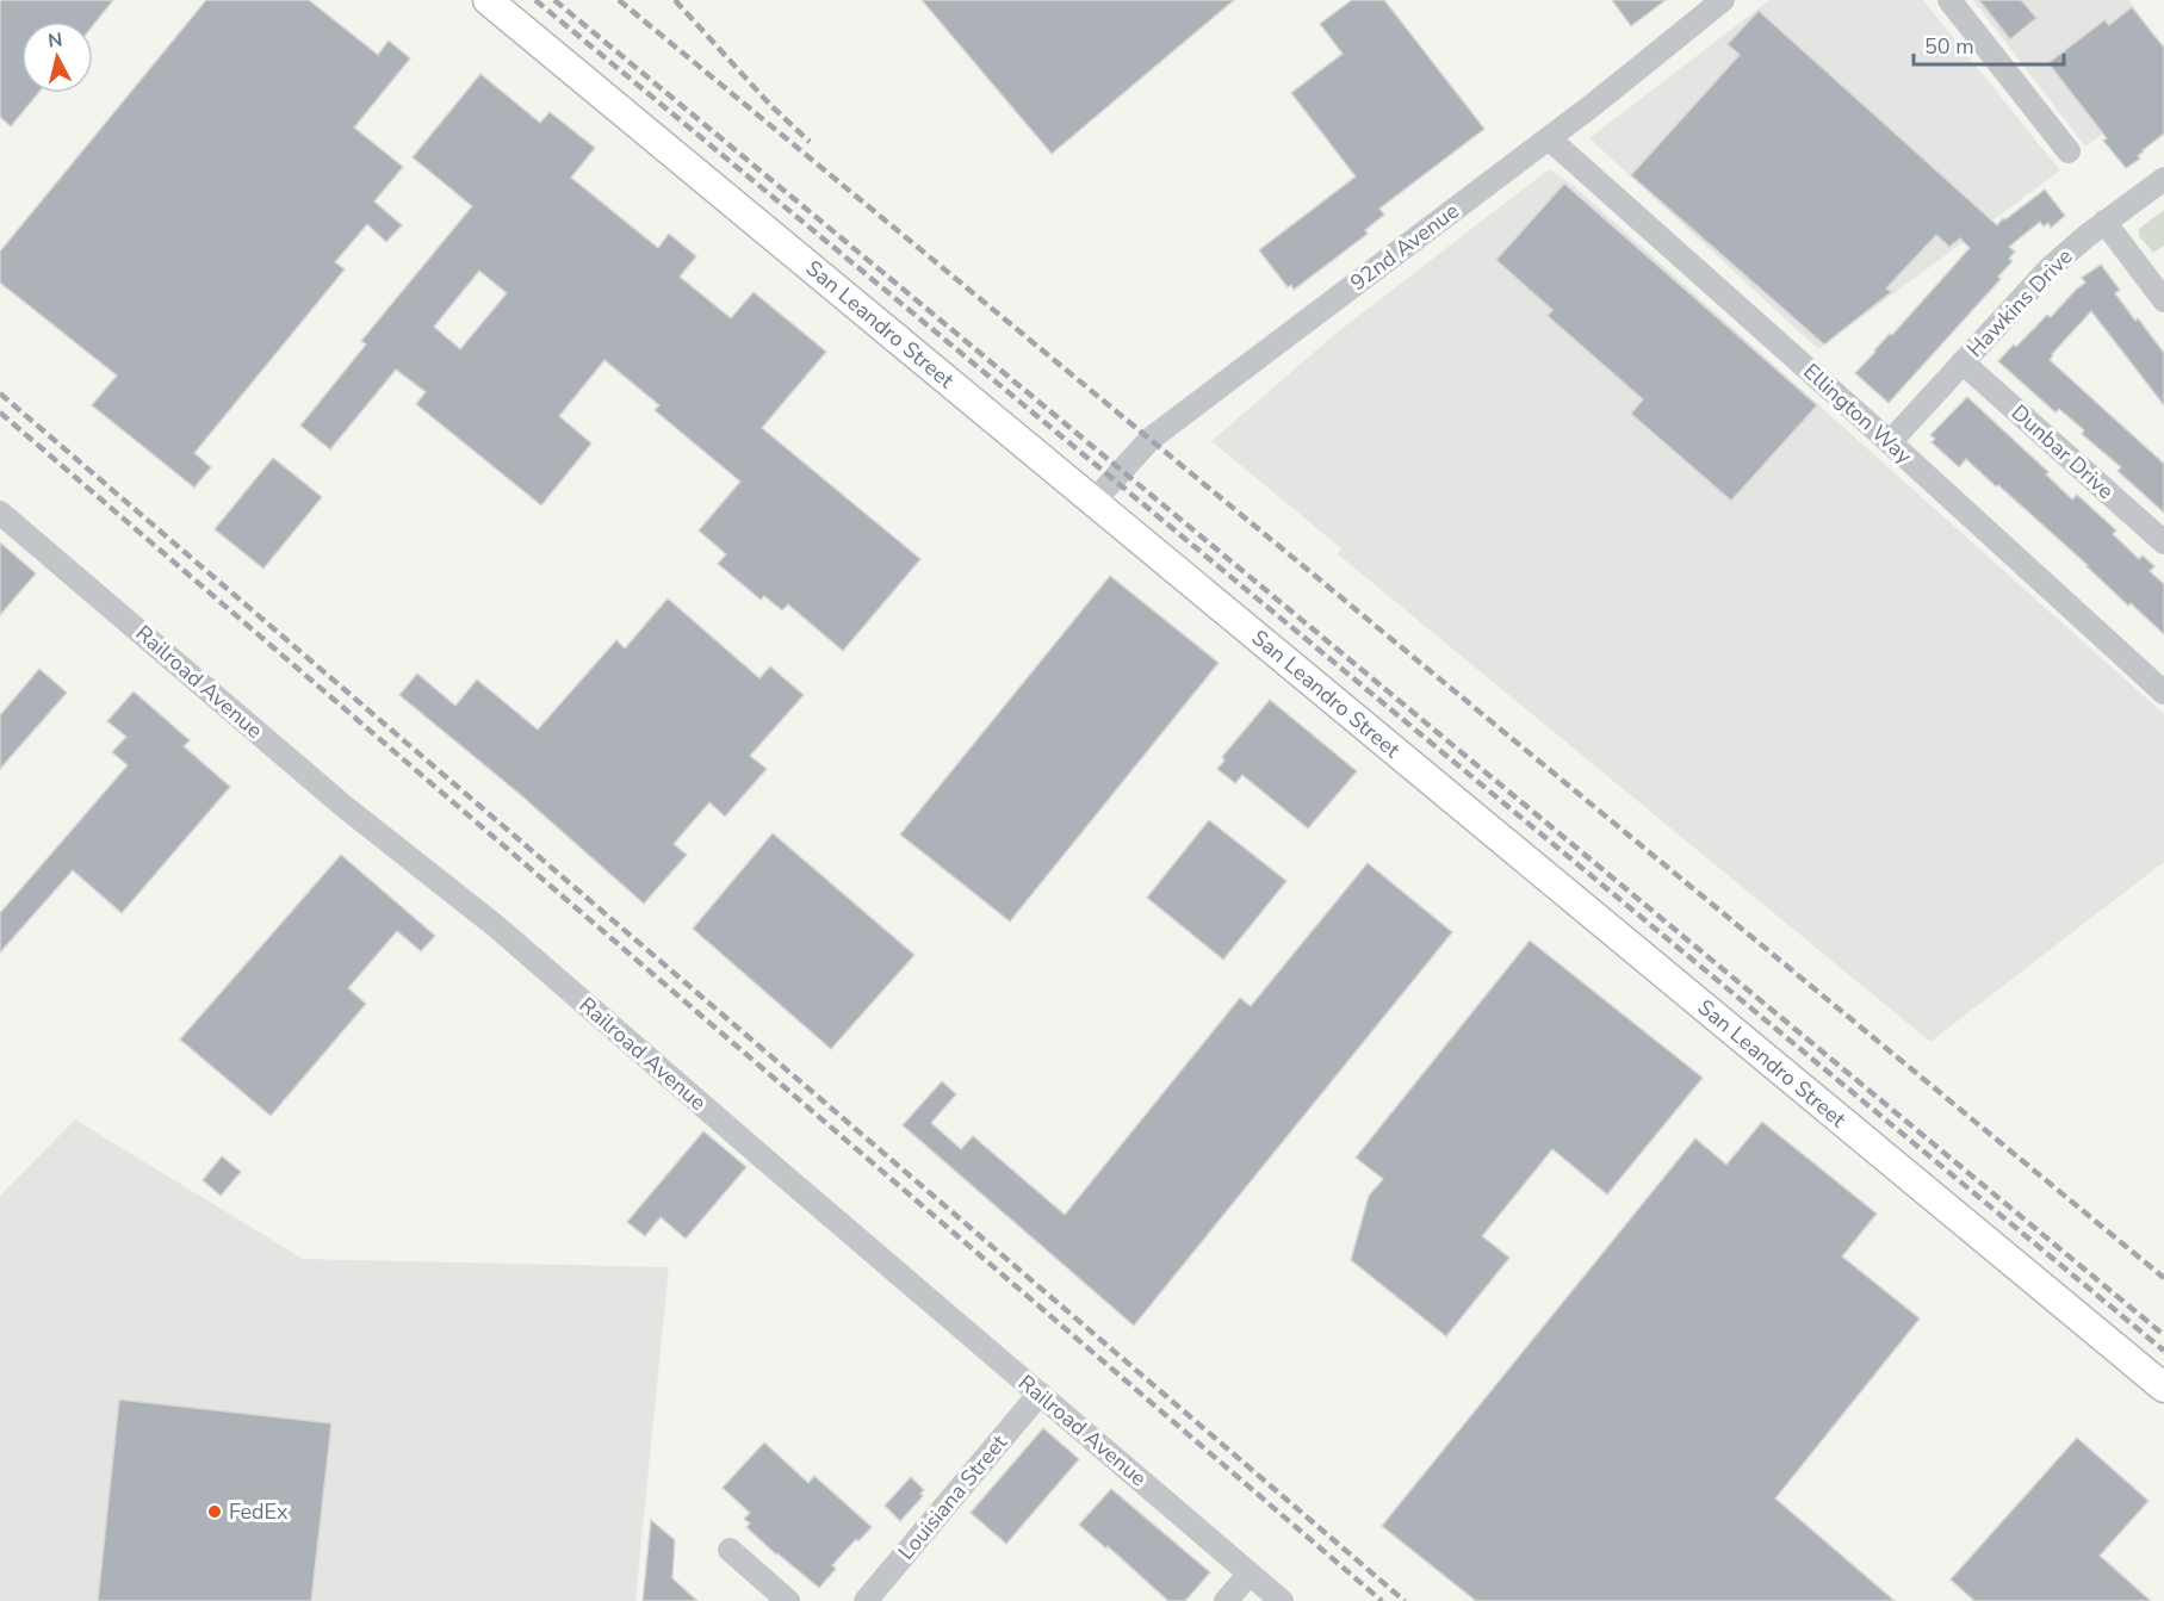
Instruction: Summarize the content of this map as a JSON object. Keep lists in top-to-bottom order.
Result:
{
  "streets": {
    "main road": ["San Leandro Street"],
    "street": [
      "92nd Avenue",
      "Hawkins Drive",
      "Ellington Way",
      "Dunbar Drive",
      "Railroad Avenue",
      "Louisiana Street"
    ]
  },
  "crossings": [
    ["92nd Avenue", "San Leandro Street"],
    ["92nd Avenue", "Ellington Way"],
    ["Hawkins Drive", "Ellington Way"],
    ["Hawkins Drive", "Dunbar Drive"],
    ["Railroad Avenue", "Louisiana Street"]
  ],
  "places": ["FedEx"],
  "scale_bar": "50 m",
  "north": "top"
}
